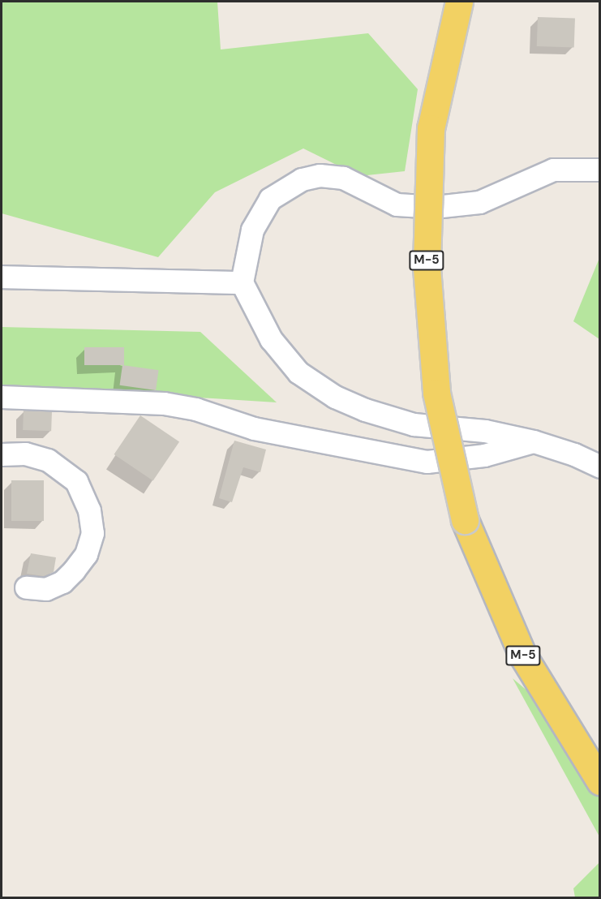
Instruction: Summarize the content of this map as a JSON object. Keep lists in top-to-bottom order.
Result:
{
  "streets": {
    "main road": ["M-5"]
  }
}
